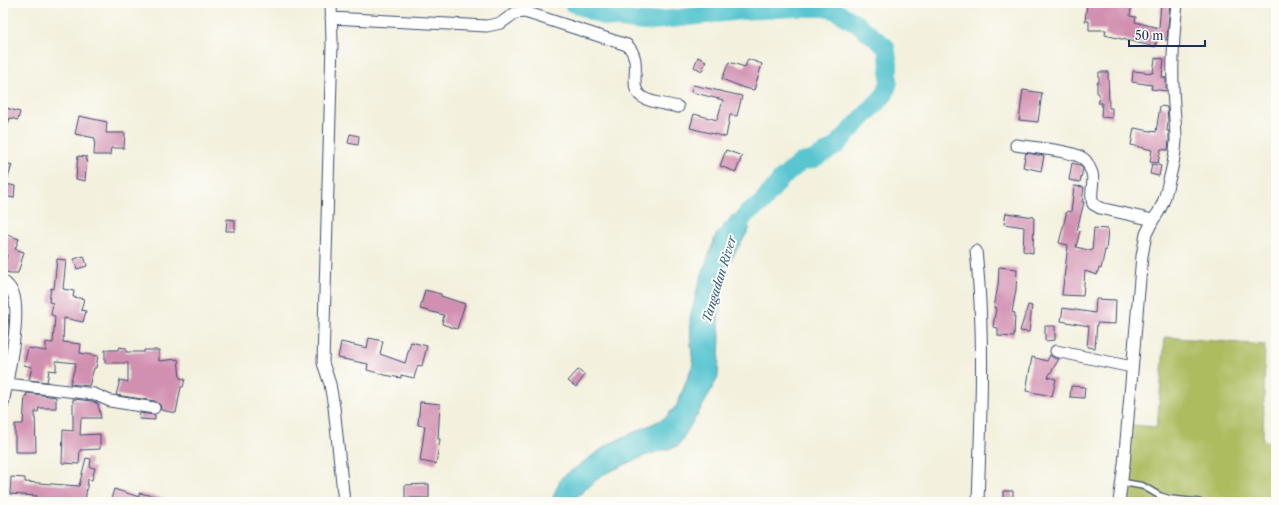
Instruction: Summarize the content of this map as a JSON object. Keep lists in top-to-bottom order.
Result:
{
  "water": ["Tangadan River"],
  "scale_bar": "50 m"
}
